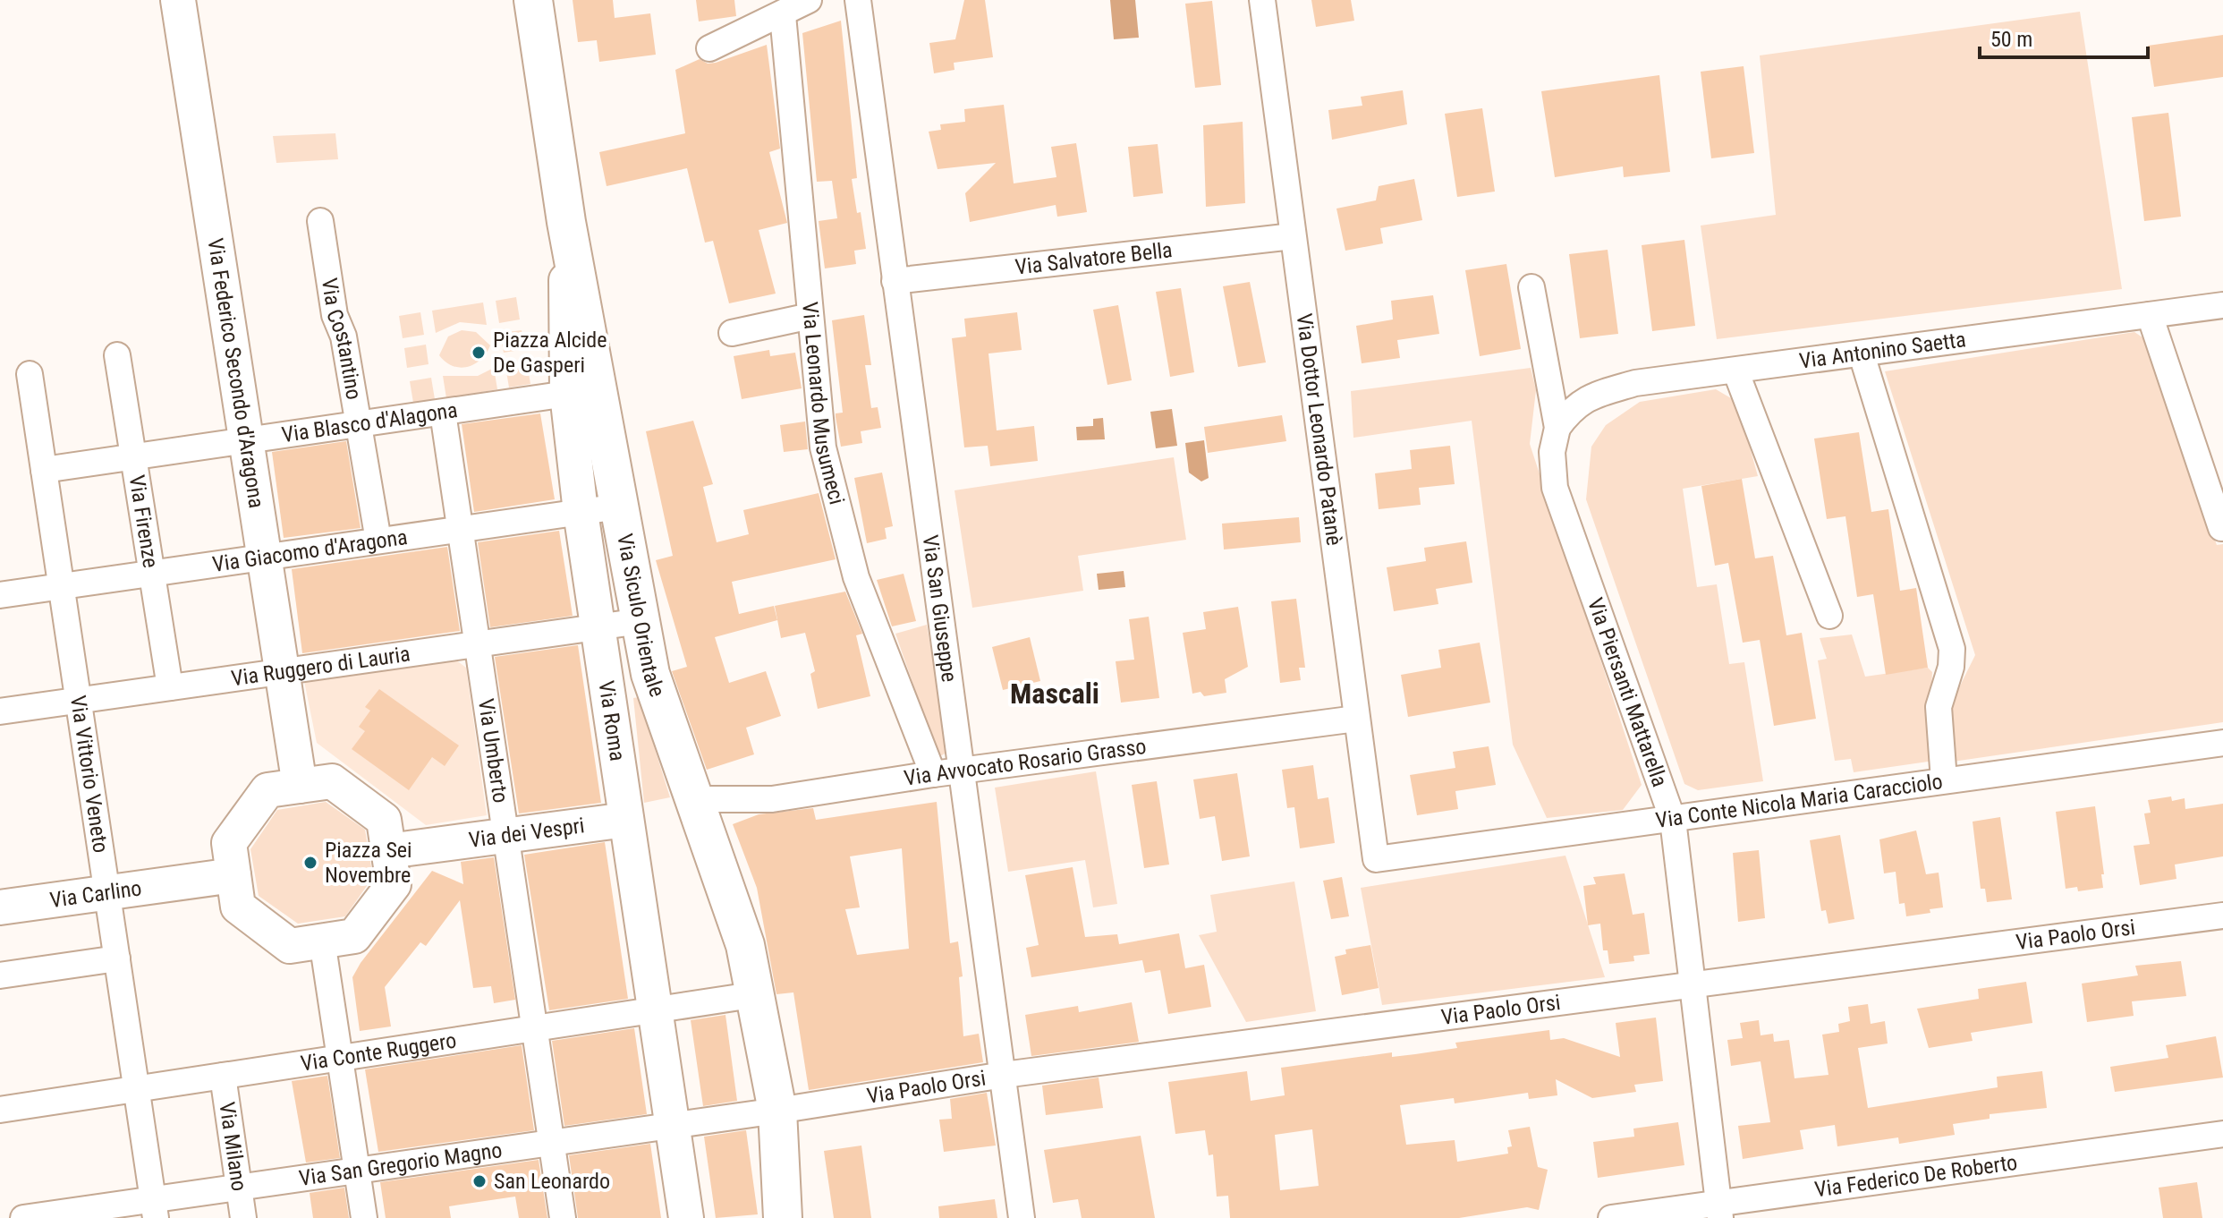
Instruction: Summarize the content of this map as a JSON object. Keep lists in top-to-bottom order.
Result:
{
  "streets": {
    "main road": ["Via Siculo Orientale"],
    "street": [
      "Via Salvatore Bella",
      "Via Costantino",
      "Via Antonino Saetta",
      "Via Federico Secondo d'Aragona",
      "Via Leonardo Musumeci",
      "Via Blasco d'Alagona",
      "Via Dottor Leonardo Patanè",
      "Via Firenze",
      "Via Giacomo d'Aragona",
      "Via San Giuseppe",
      "Via Ruggero di Lauria",
      "Via Piersanti Mattarella",
      "Via Roma",
      "Via Umberto",
      "Via Avvocato Rosario Grasso",
      "Via Vittorio Veneto",
      "Via Conte Nicola Maria Caracciolo",
      "Via dei Vespri",
      "Via Carlino",
      "Via Paolo Orsi",
      "Via Conte Ruggero",
      "Via Milano",
      "Via San Gregorio Magno",
      "Via Federico De Roberto"
    ]
  },
  "crossings": [
    ["Via Salvatore Bella", "Via Dottor Leonardo Patanè"],
    ["Via Salvatore Bella", "Via San Giuseppe"],
    ["Via Costantino", "Via Blasco d'Alagona"],
    ["Via Costantino", "Via Giacomo d'Aragona"],
    ["Via Antonino Saetta", "Via Piersanti Mattarella"],
    ["Via Federico Secondo d'Aragona", "Via Blasco d'Alagona"],
    ["Via Federico Secondo d'Aragona", "Via Giacomo d'Aragona"],
    ["Via Federico Secondo d'Aragona", "Via Ruggero di Lauria"],
    ["Via Federico Secondo d'Aragona", "Via dei Vespri"],
    ["Via Federico Secondo d'Aragona", "Via Carlino"],
    ["Via Leonardo Musumeci", "Via Avvocato Rosario Grasso"],
    ["Via Blasco d'Alagona", "Via Firenze"],
    ["Via Blasco d'Alagona", "Via Roma"],
    ["Via Blasco d'Alagona", "Via Umberto"],
    ["Via Blasco d'Alagona", "Via Vittorio Veneto"],
    ["Via Dottor Leonardo Patanè", "Via Avvocato Rosario Grasso"],
    ["Via Dottor Leonardo Patanè", "Via Conte Nicola Maria Caracciolo"],
    ["Via Firenze", "Via Giacomo d'Aragona"],
    ["Via Firenze", "Via Ruggero di Lauria"],
    ["Via Giacomo d'Aragona", "Via Siculo Orientale"],
    ["Via Giacomo d'Aragona", "Via Roma"],
    ["Via Giacomo d'Aragona", "Via Umberto"],
    ["Via Giacomo d'Aragona", "Via Vittorio Veneto"],
    ["Via San Giuseppe", "Via Avvocato Rosario Grasso"],
    ["Via San Giuseppe", "Via Paolo Orsi"],
    ["Via Siculo Orientale", "Via Ruggero di Lauria"],
    ["Via Siculo Orientale", "Via Roma"],
    ["Via Siculo Orientale", "Via Avvocato Rosario Grasso"],
    ["Via Siculo Orientale", "Via Paolo Orsi"],
    ["Via Siculo Orientale", "Via Conte Ruggero"],
    ["Via Siculo Orientale", "Via San Gregorio Magno"],
    ["Via Ruggero di Lauria", "Via Roma"],
    ["Via Ruggero di Lauria", "Via Umberto"],
    ["Via Ruggero di Lauria", "Via Vittorio Veneto"],
    ["Via Piersanti Mattarella", "Via Conte Nicola Maria Caracciolo"],
    ["Via Piersanti Mattarella", "Via Paolo Orsi"],
    ["Via Piersanti Mattarella", "Via Federico De Roberto"],
    ["Via Roma", "Via dei Vespri"],
    ["Via Roma", "Via Conte Ruggero"],
    ["Via Roma", "Via San Gregorio Magno"],
    ["Via Umberto", "Via dei Vespri"],
    ["Via Umberto", "Via Conte Ruggero"],
    ["Via Umberto", "Via San Gregorio Magno"],
    ["Via Vittorio Veneto", "Via Carlino"],
    ["Via Vittorio Veneto", "Via Conte Ruggero"],
    ["Via Vittorio Veneto", "Via San Gregorio Magno"],
    ["Via dei Vespri", "Via Carlino"],
    ["Via Paolo Orsi", "Via San Gregorio Magno"],
    ["Via Conte Ruggero", "Via Milano"],
    ["Via Milano", "Via San Gregorio Magno"]
  ],
  "districts": ["Mascali"],
  "places": ["Piazza Alcide De Gasperi", "Piazza Sei Novembre", "San Leonardo"],
  "scale_bar": "50 m"
}
